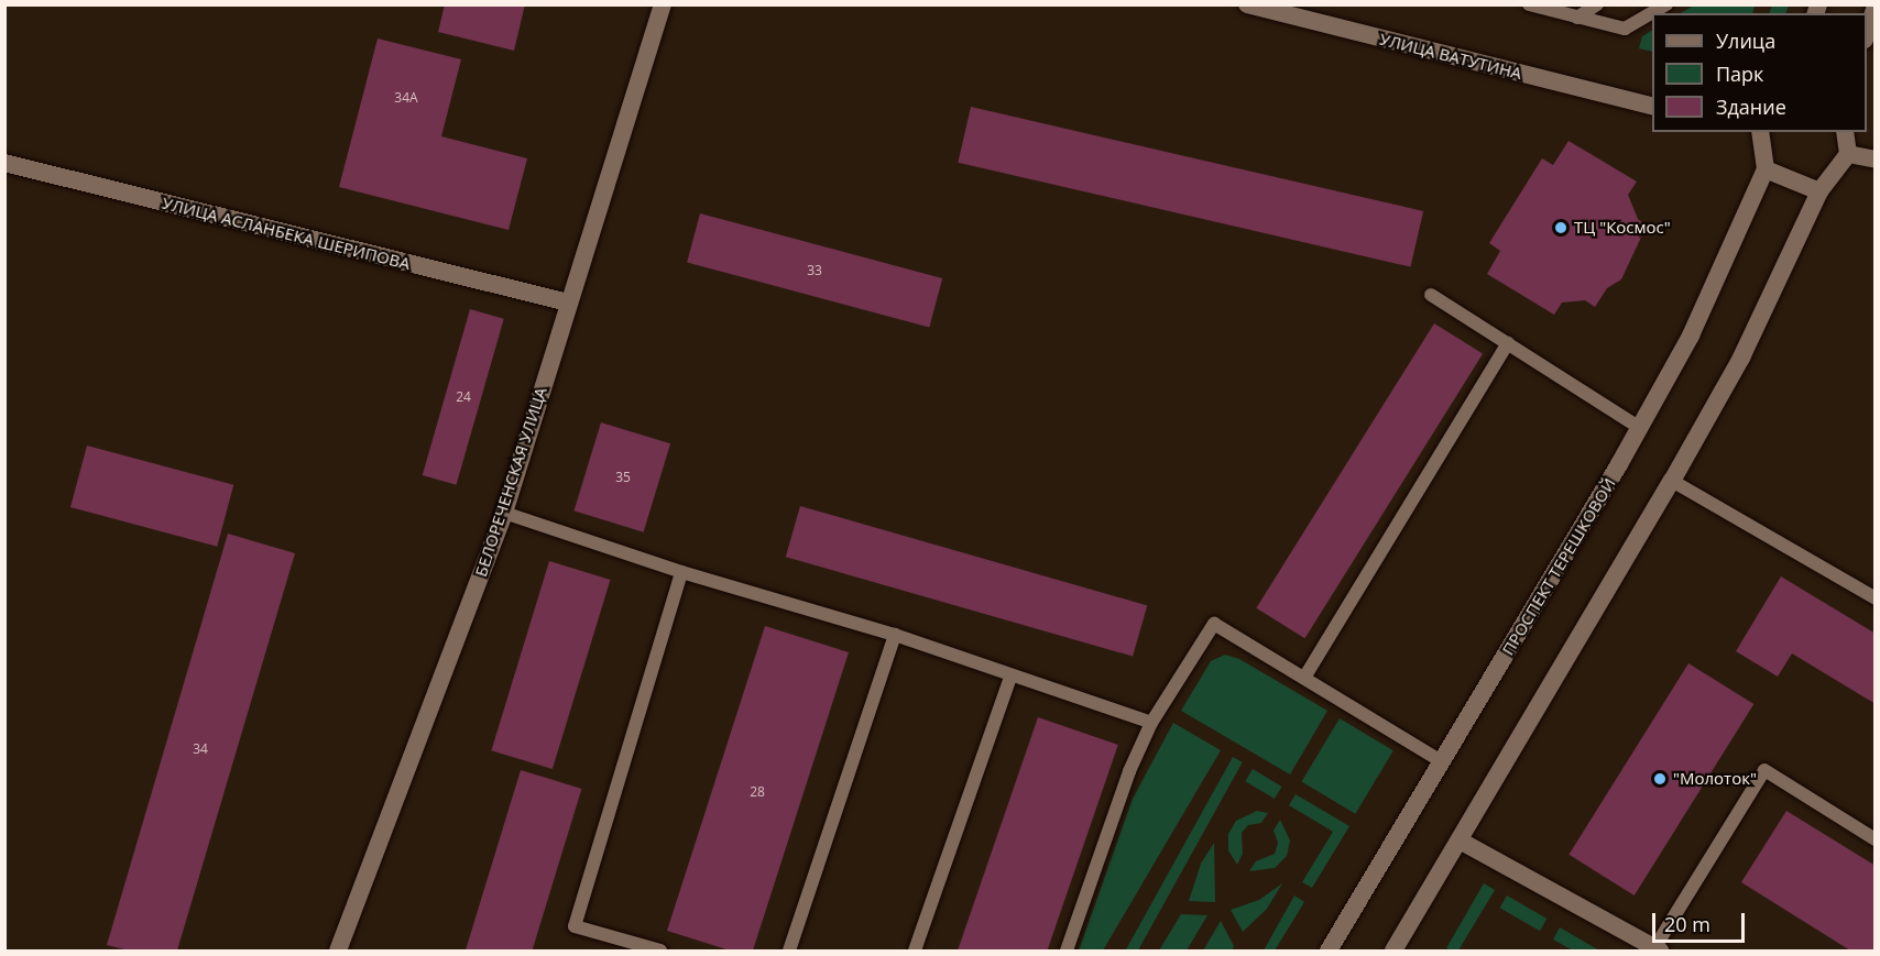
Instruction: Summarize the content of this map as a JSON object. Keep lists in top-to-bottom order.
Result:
{
  "streets": {
    "street": [
      "УЛИЦА ВАТУТИНА",
      "УЛИЦА АСЛАНБЕКА ШЕРИПОВА",
      "БЕЛОРЕЧЕНСКАЯ УЛИЦА",
      "ПРОСПЕКТ ТЕРЕШКОВОЙ"
    ]
  },
  "crossings": [
    ["УЛИЦА АСЛАНБЕКА ШЕРИПОВА", "БЕЛОРЕЧЕНСКАЯ УЛИЦА"]
  ],
  "places": ["ТЦ \"Космос\"", "\"Молоток\""],
  "house_numbers": [
    "34А",
    "33",
    "24",
    "35",
    "34",
    "28"
  ],
  "legend": ["Улица", "Парк", "Здание"],
  "scale_bar": "20 m"
}
